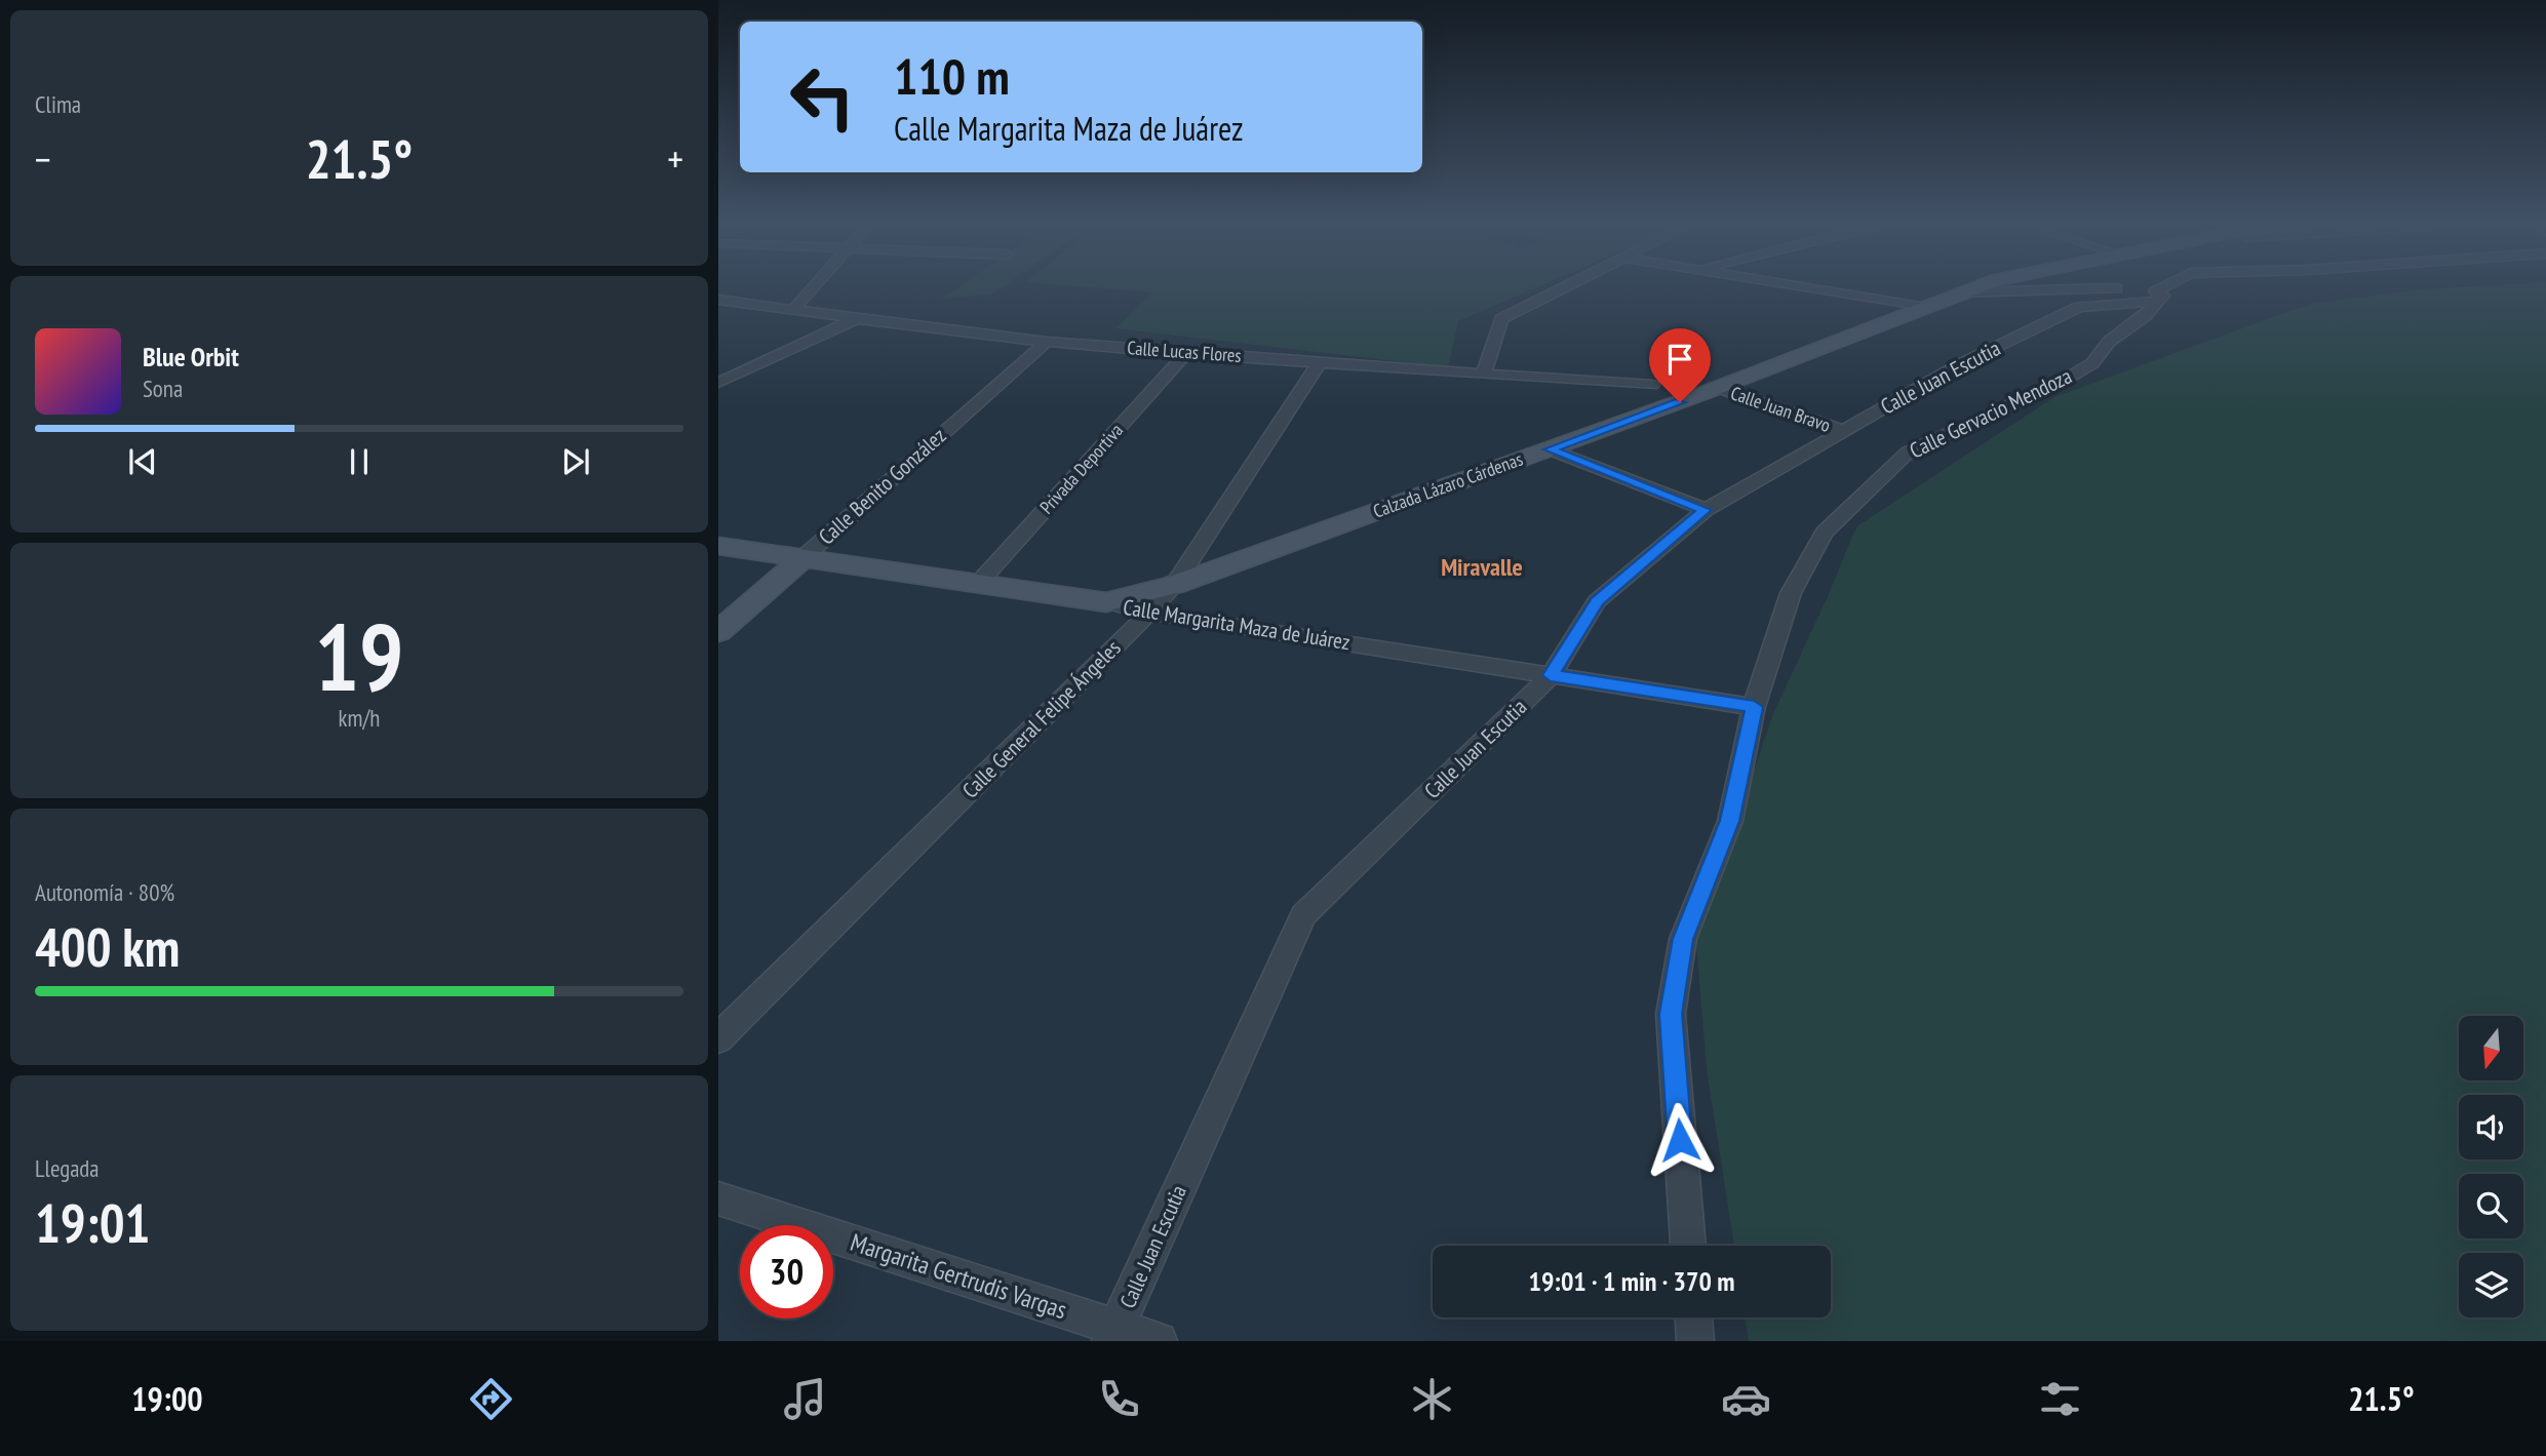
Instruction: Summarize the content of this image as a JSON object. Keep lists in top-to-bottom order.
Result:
{
  "streets": {
    "street": [
      "Calle Lucas Flores",
      "Calle Juan Escutia",
      "Calle Juan Bravo",
      "Calle Gervacio Mendoza",
      "Privada Deportiva",
      "Calzada Lázaro Cárdenas",
      "Calle Benito González",
      "Calle Margarita Maza de Juárez",
      "Calle General Felipe Ángeles",
      "Margarita Gertrudis Vargas"
    ]
  },
  "crossings": [
    ["Calle Lucas Flores", "Privada Deportiva"],
    ["Calle Lucas Flores", "Calle Benito González"],
    ["Calle Lucas Flores", "Calle General Felipe Ángeles"],
    ["Calle Juan Escutia", "Calle Juan Bravo"],
    ["Calle Juan Escutia", "Calle Gervacio Mendoza"],
    ["Calle Juan Escutia", "Calle Margarita Maza de Juárez"],
    ["Calle Juan Escutia", "Margarita Gertrudis Vargas"],
    ["Calle Juan Bravo", "Calzada Lázaro Cárdenas"],
    ["Calle Gervacio Mendoza", "Calle Margarita Maza de Juárez"],
    ["Privada Deportiva", "Calle Margarita Maza de Juárez"],
    ["Calzada Lázaro Cárdenas", "Calle Margarita Maza de Juárez"],
    ["Calzada Lázaro Cárdenas", "Calle General Felipe Ángeles"],
    ["Calle Benito González", "Calle Margarita Maza de Juárez"],
    ["Calle Margarita Maza de Juárez", "Calle General Felipe Ángeles"]
  ],
  "districts": ["Miravalle"],
  "north": "bottom",
  "page": {
    "tile": [
      "Clima",
      ["19", "km/h"],
      ["Autonomía · 80%", "400 km"],
      ["Llegada", "19:01"]
    ],
    "turn": ["110 m", "Calle Margarita Maza de Juárez"],
    "heat": ["−", "21.5°", "+"],
    "song": ["Blue Orbit", "Sona"],
    "limit": "30",
    "trip": "19:01 · 1 min · 370 m",
    "tabs": ["19:00", "21.5°"]
  }
}
